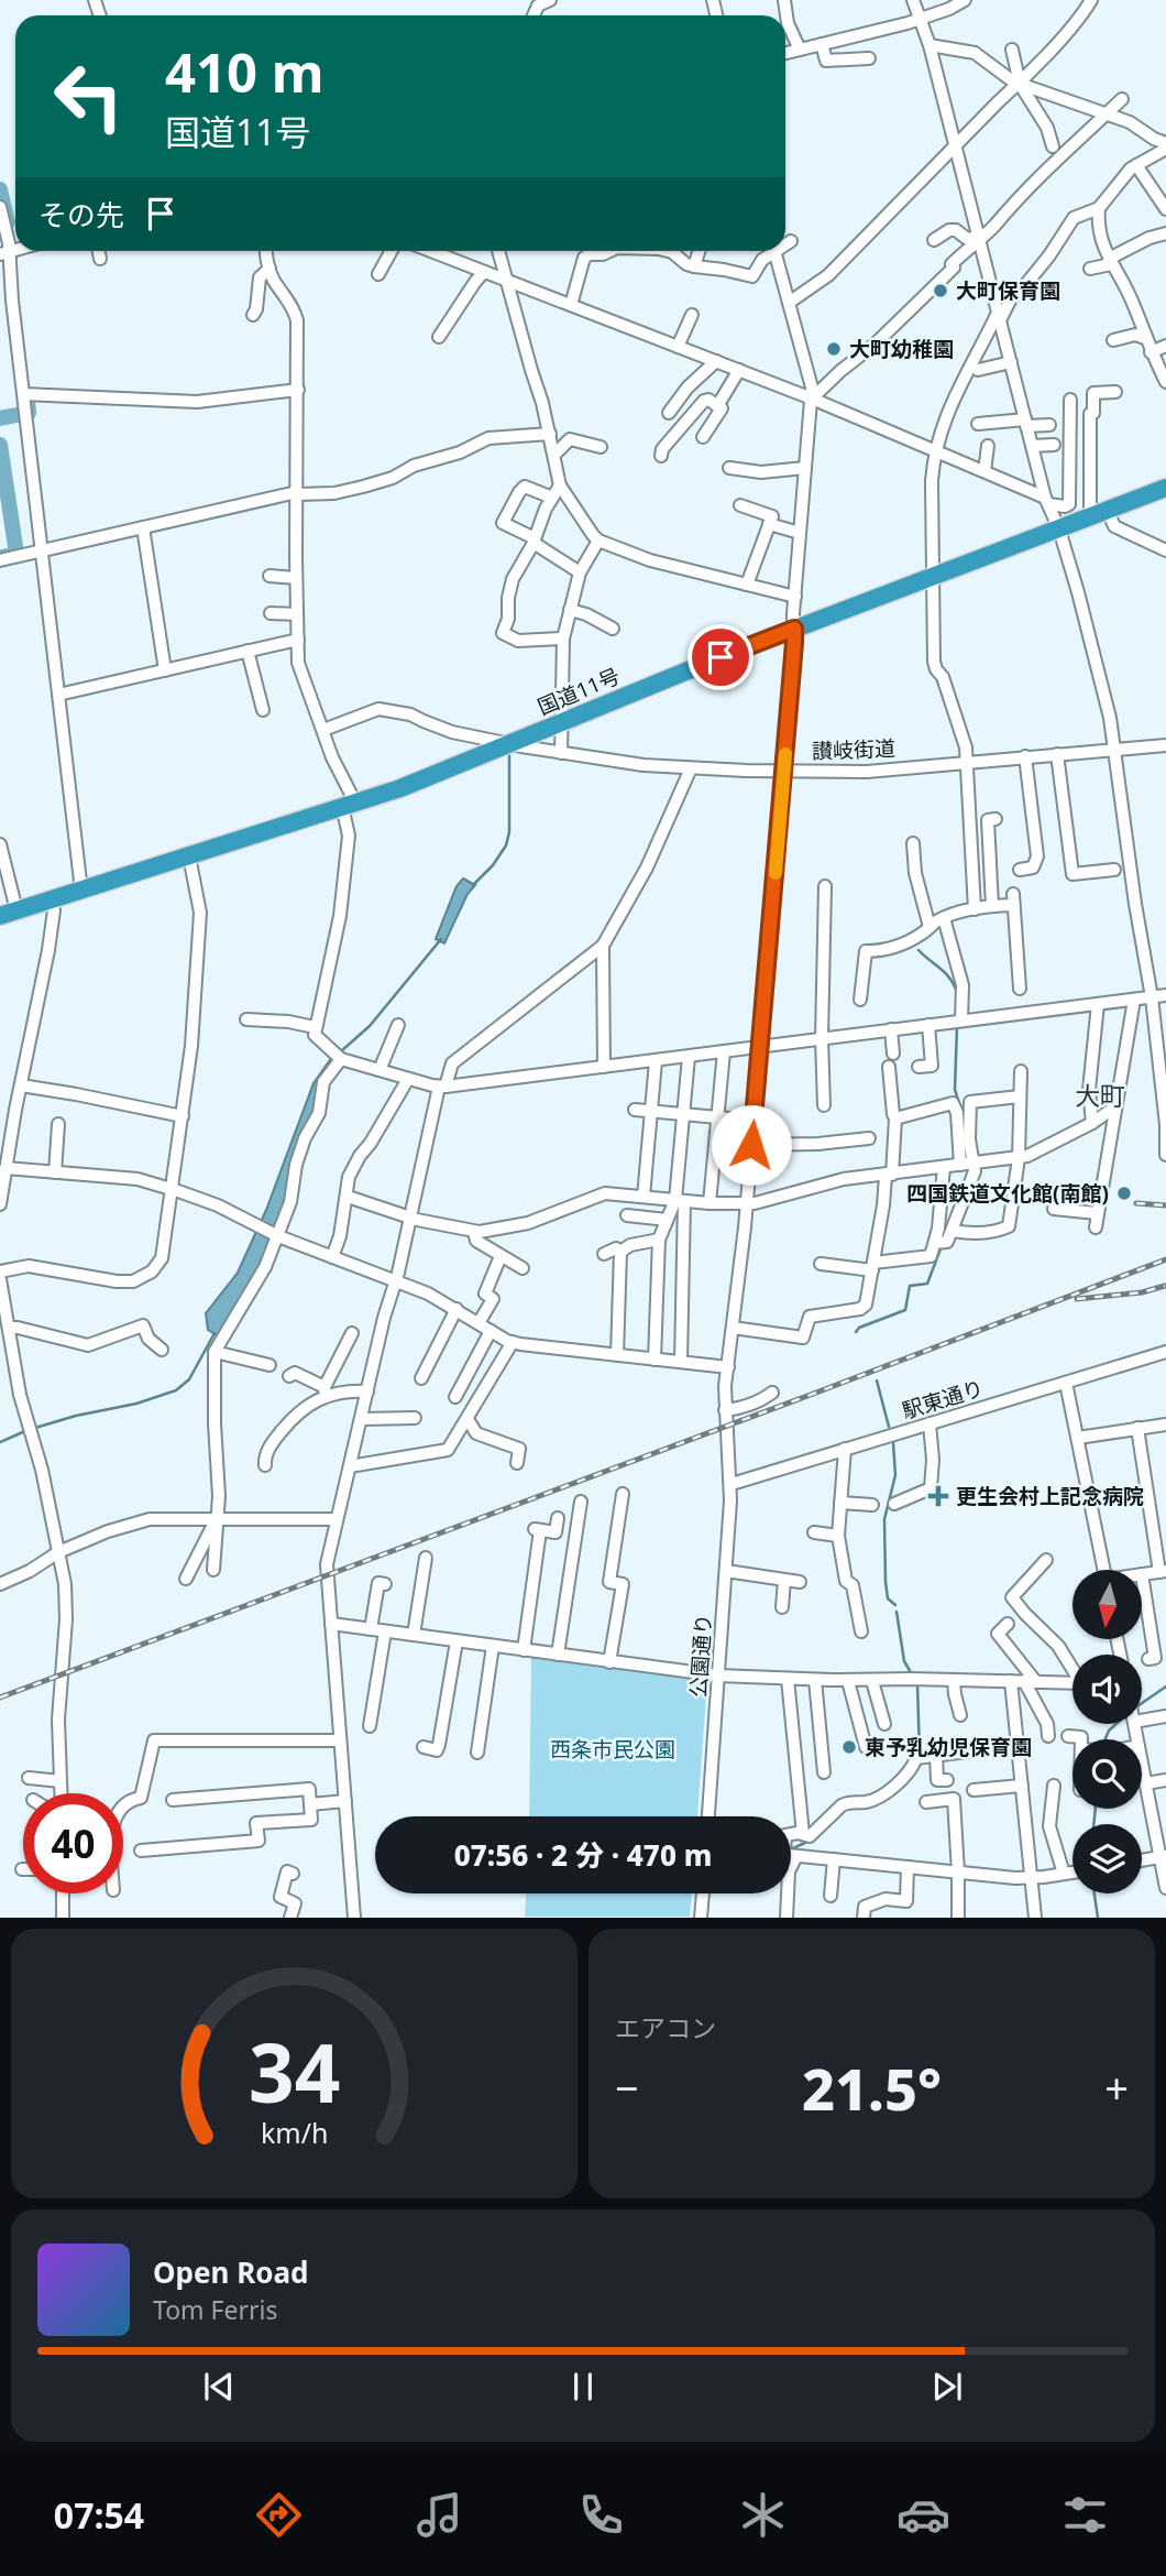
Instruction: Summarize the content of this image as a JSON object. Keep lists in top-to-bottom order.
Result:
{
  "streets": {
    "highway": ["国道11号"],
    "street": ["讃岐街道", "駅東通り", "公園通り"]
  },
  "crossings": [
    ["国道11号", "讃岐街道"],
    ["国道11号", "公園通り"],
    ["讃岐街道", "公園通り"],
    ["駅東通り", "公園通り"]
  ],
  "districts": ["大町"],
  "parks": ["西条市民公園"],
  "places": {
    "other": [
      "大町保育園",
      "大町幼稚園",
      "四国鉄道文化館(南館)",
      "東予乳幼児保育園"
    ],
    "health": ["更生会村上記念病院"]
  },
  "north": "bottom",
  "page": {
    "turn": ["410 m", "国道11号"],
    "then": "その先",
    "limit": "40",
    "trip": "07:56 · 2 分 · 470 m",
    "tile": "エアコン",
    "heat": ["−", "21.5°", "+"],
    "song": ["Open Road", "Tom Ferris"],
    "tabs": "07:54",
    "gauge": ["34", "km/h"]
  }
}
